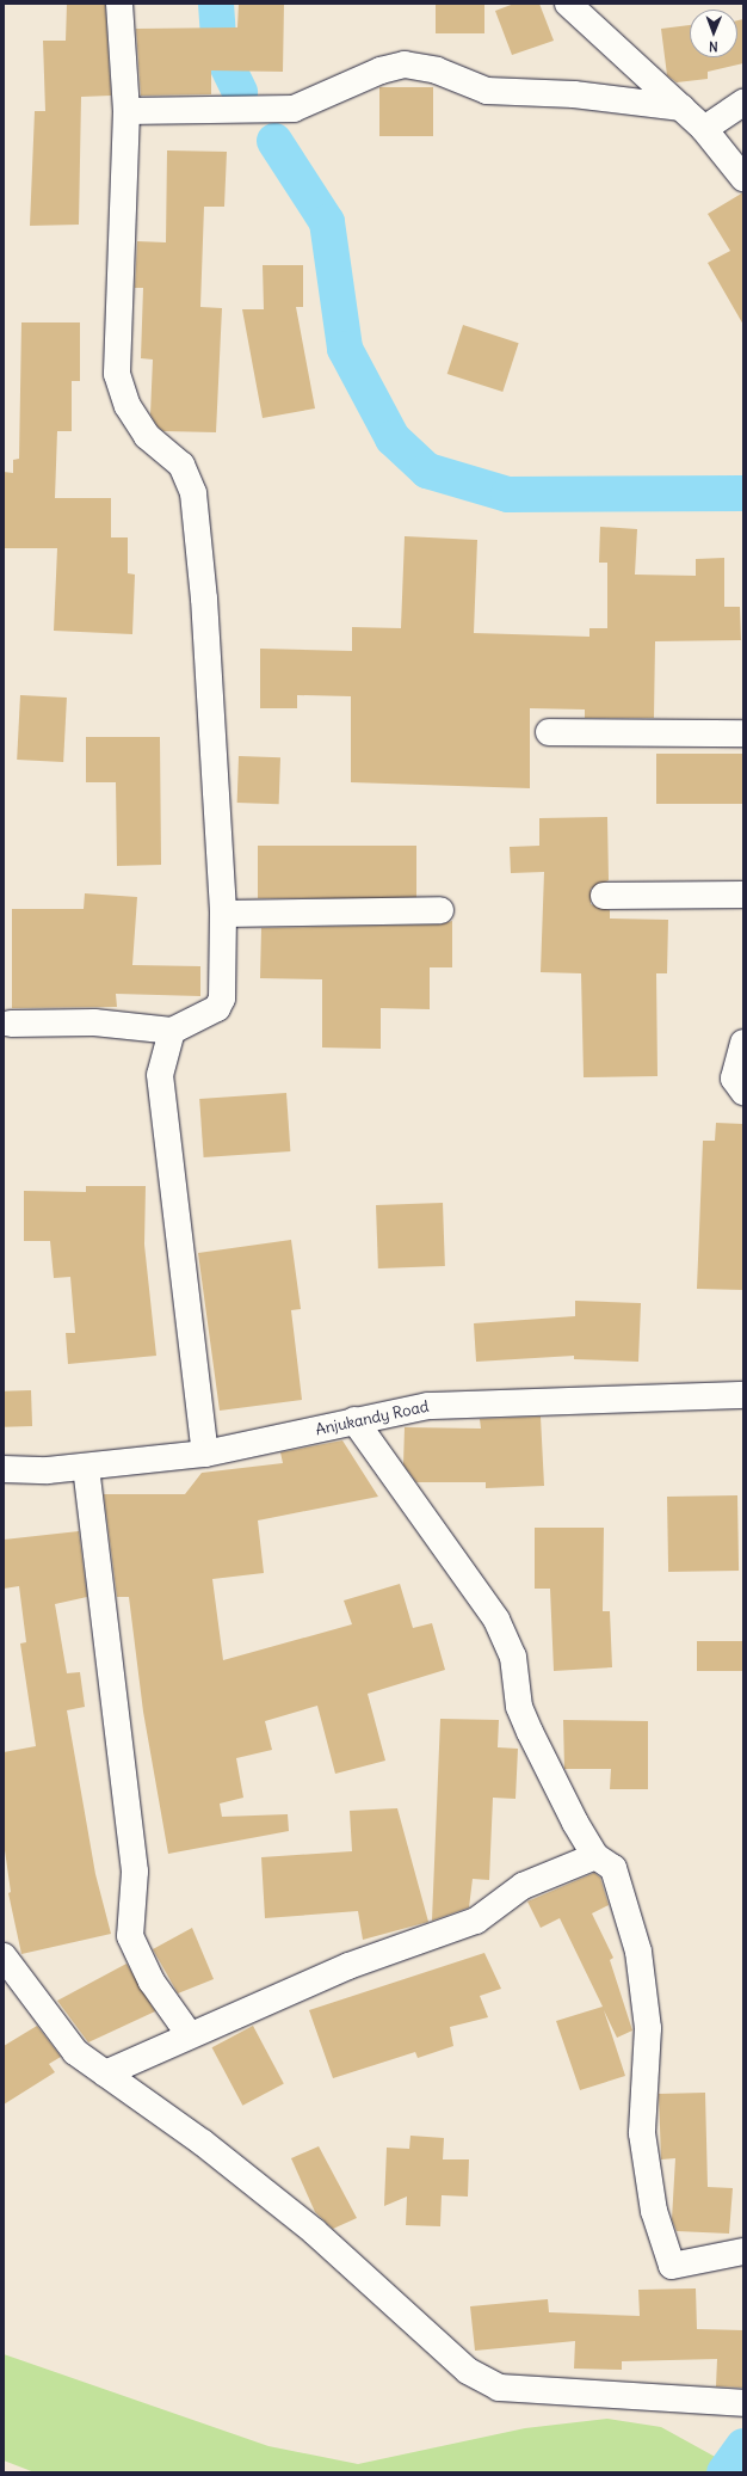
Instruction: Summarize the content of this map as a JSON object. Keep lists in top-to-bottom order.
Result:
{
  "streets": {
    "street": ["Anjukandy Road"]
  },
  "north": "bottom"
}
